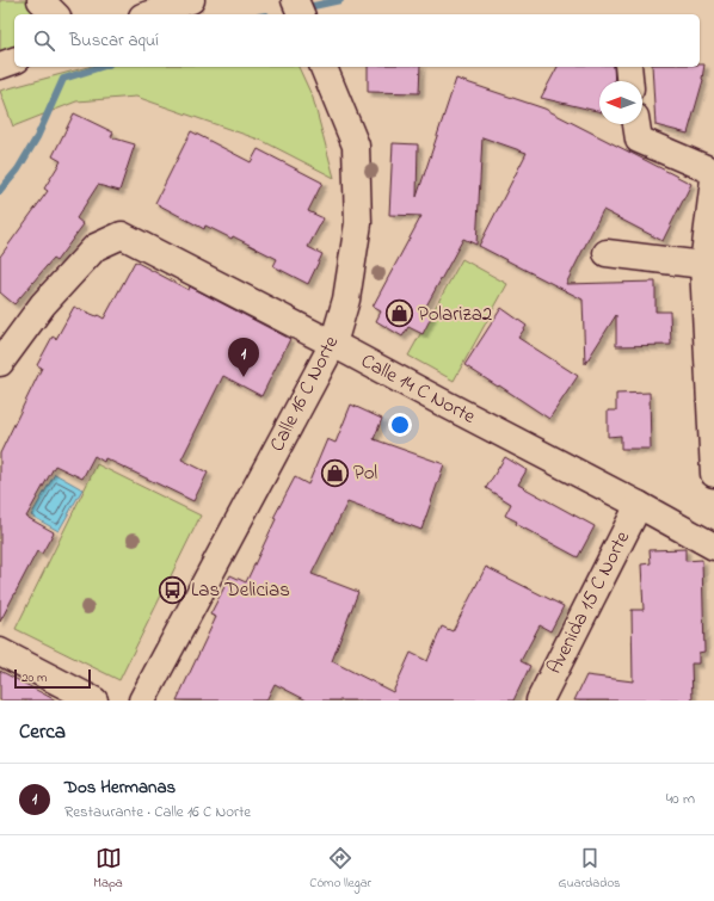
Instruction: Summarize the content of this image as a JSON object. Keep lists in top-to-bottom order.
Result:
{
  "streets": {
    "street": ["Calle 14 C Norte", "Calle 16 C Norte", "Avenida 15 C Norte"]
  },
  "crossings": [
    ["Calle 14 C Norte", "Calle 16 C Norte"],
    ["Calle 14 C Norte", "Avenida 15 C Norte"]
  ],
  "places": {
    "shop": ["Polariza2", "Pol"],
    "bus stop": ["Las Delicias"]
  },
  "scale_bar": "20 m",
  "north": "left",
  "page": {
    "search": "Buscar aquí",
    "pins": "1",
    "scale": "20 m",
    "heading": "Cerca",
    "list": [
      {
        "mark": "1",
        "name": "Dos Hermanas",
        "note": "Restaurante · Calle 16 C Norte",
        "value": "40 m"
      }
    ],
    "nav": ["Mapa", "Cómo llegar", "Guardados"]
  }
}
